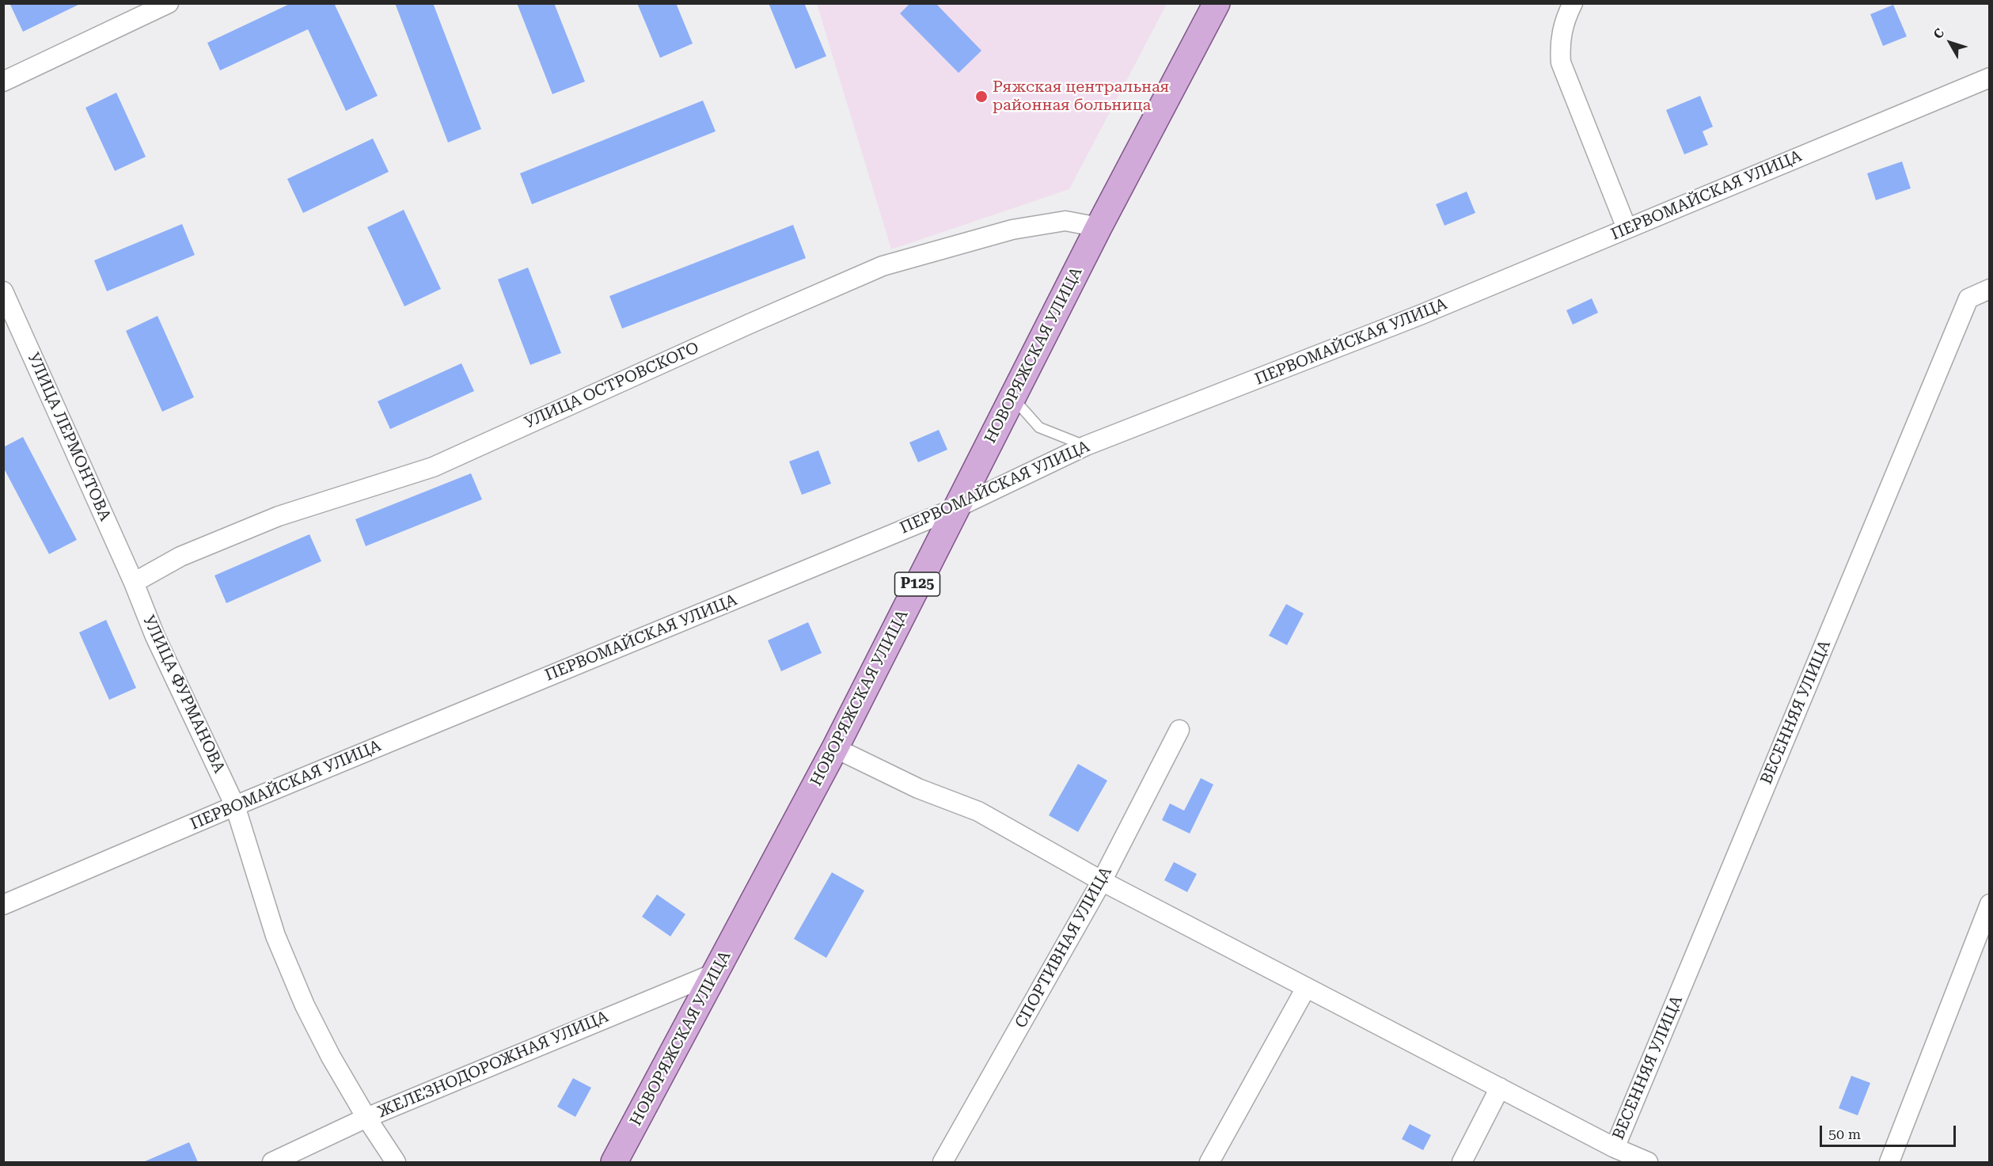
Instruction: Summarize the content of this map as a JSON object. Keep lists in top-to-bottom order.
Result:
{
  "streets": {
    "main road": ["НОВОРЯЖСКАЯ УЛИЦА", "Р125"],
    "street": [
      "ПЕРВОМАЙСКАЯ УЛИЦА",
      "УЛИЦА ОСТРОВСКОГО",
      "УЛИЦА ЛЕРМОНТОВА",
      "УЛИЦА ФУРМАНОВА",
      "ВЕСЕННЯЯ УЛИЦА",
      "СПОРТИВНАЯ УЛИЦА",
      "ЖЕЛЕЗНОДОРОЖНАЯ УЛИЦА"
    ]
  },
  "crossings": [
    ["ПЕРВОМАЙСКАЯ УЛИЦА", "НОВОРЯЖСКАЯ УЛИЦА"],
    ["ПЕРВОМАЙСКАЯ УЛИЦА", "УЛИЦА ФУРМАНОВА"],
    ["НОВОРЯЖСКАЯ УЛИЦА", "УЛИЦА ОСТРОВСКОГО"],
    ["НОВОРЯЖСКАЯ УЛИЦА", "ЖЕЛЕЗНОДОРОЖНАЯ УЛИЦА"],
    ["УЛИЦА ОСТРОВСКОГО", "УЛИЦА ЛЕРМОНТОВА"],
    ["УЛИЦА ОСТРОВСКОГО", "УЛИЦА ФУРМАНОВА"],
    ["УЛИЦА ЛЕРМОНТОВА", "УЛИЦА ФУРМАНОВА"],
    ["УЛИЦА ФУРМАНОВА", "ЖЕЛЕЗНОДОРОЖНАЯ УЛИЦА"]
  ],
  "places": ["Ряжская центральная районная больница"],
  "scale_bar": "50 m",
  "north": "top left"
}
